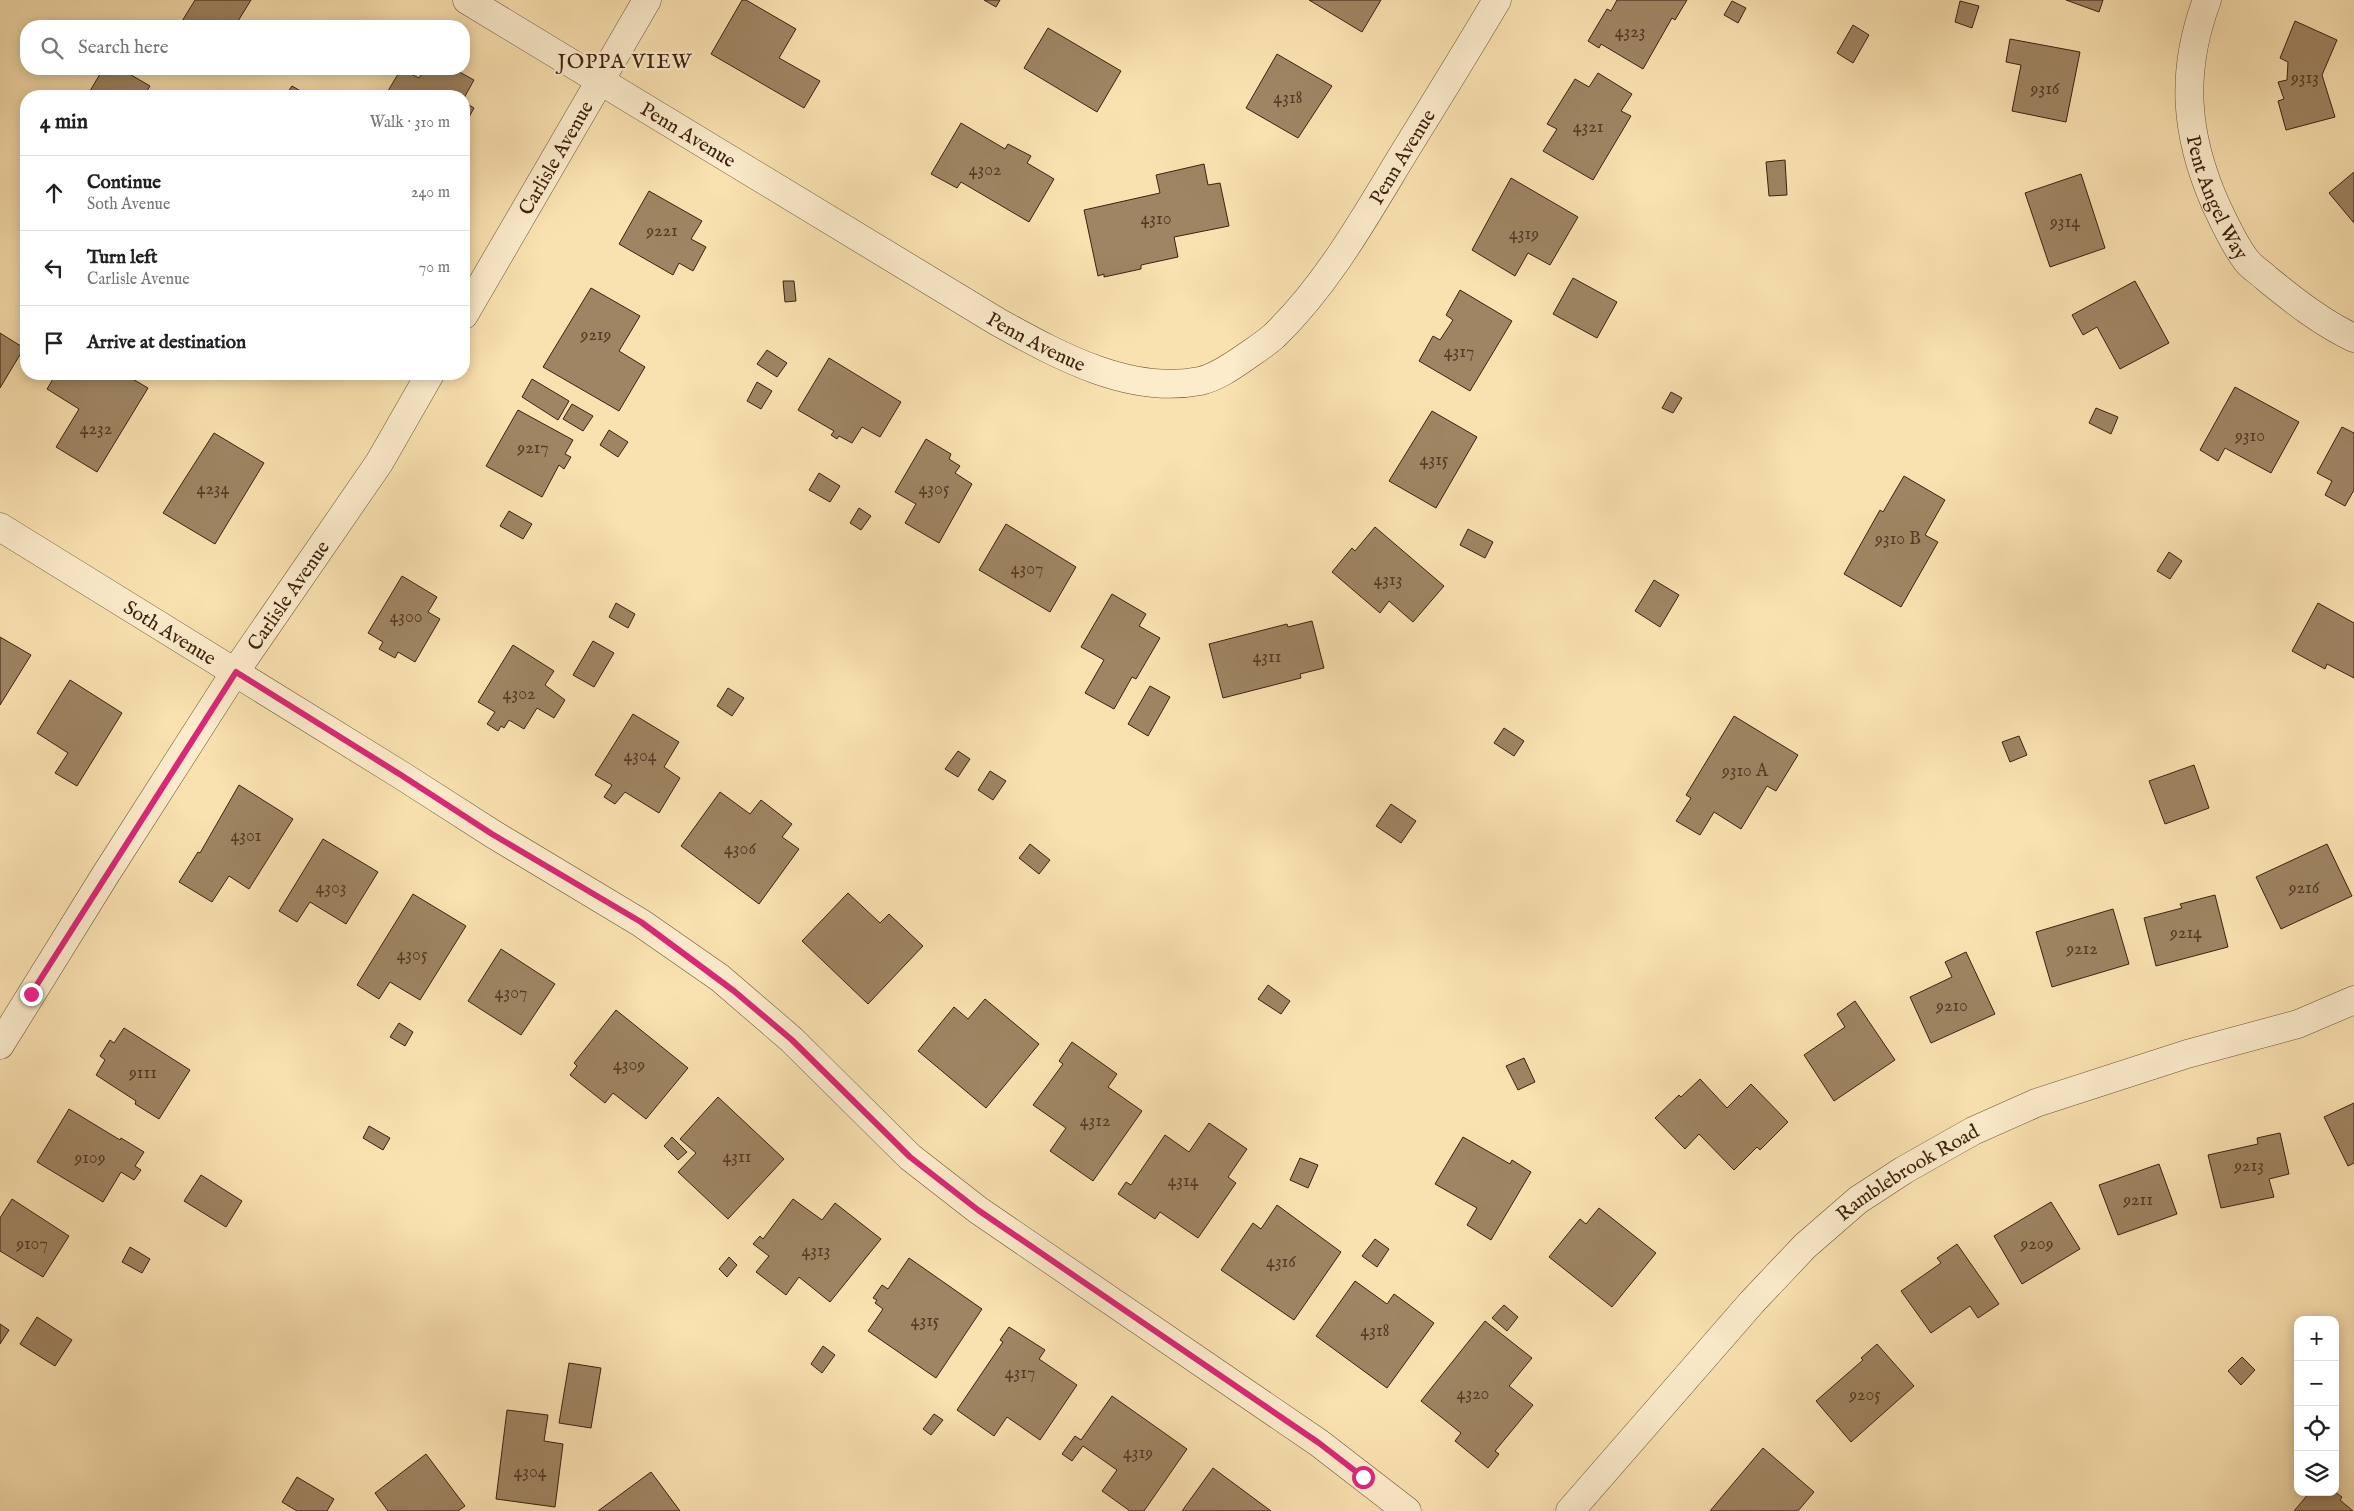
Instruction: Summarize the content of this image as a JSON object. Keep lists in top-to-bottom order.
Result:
{
  "streets": {
    "street": [
      "Penn Avenue",
      "Carlisle Avenue",
      "Pent Angel Way",
      "Soth Avenue",
      "Ramblebrook Road"
    ]
  },
  "crossings": [
    ["Penn Avenue", "Carlisle Avenue"],
    ["Carlisle Avenue", "Soth Avenue"]
  ],
  "districts": ["JOPPA VIEW"],
  "house_numbers": [
    "4323",
    "9313",
    "9316",
    "4318",
    "4321",
    "4302",
    "4310",
    "9314",
    "9221",
    "4319",
    "9219",
    "4317",
    "4232",
    "9310",
    "9217",
    "4315",
    "4234",
    "4305",
    "9310 B",
    "4307",
    "4313",
    "4300",
    "4311",
    "4302",
    "4304",
    "9310 A",
    "4301",
    "4306",
    "4303",
    "9216",
    "9214",
    "9212",
    "4305",
    "4307",
    "9210",
    "4309",
    "9111",
    "4312",
    "4311",
    "9109",
    "9213",
    "4314",
    "9211",
    "9107",
    "9209",
    "4313",
    "4316",
    "4315",
    "4318",
    "4317",
    "4320",
    "9205",
    "4319",
    "4304"
  ],
  "page": {
    "search": "Search here",
    "heading": ["4 min", "Walk · 310 m"],
    "list": [
      ["Continue", "Soth Avenue", "240 m"],
      ["Turn left", "Carlisle Avenue", "70 m"],
      "Arrive at destination"
    ],
    "map_buttons": ["+", "−"]
  }
}
